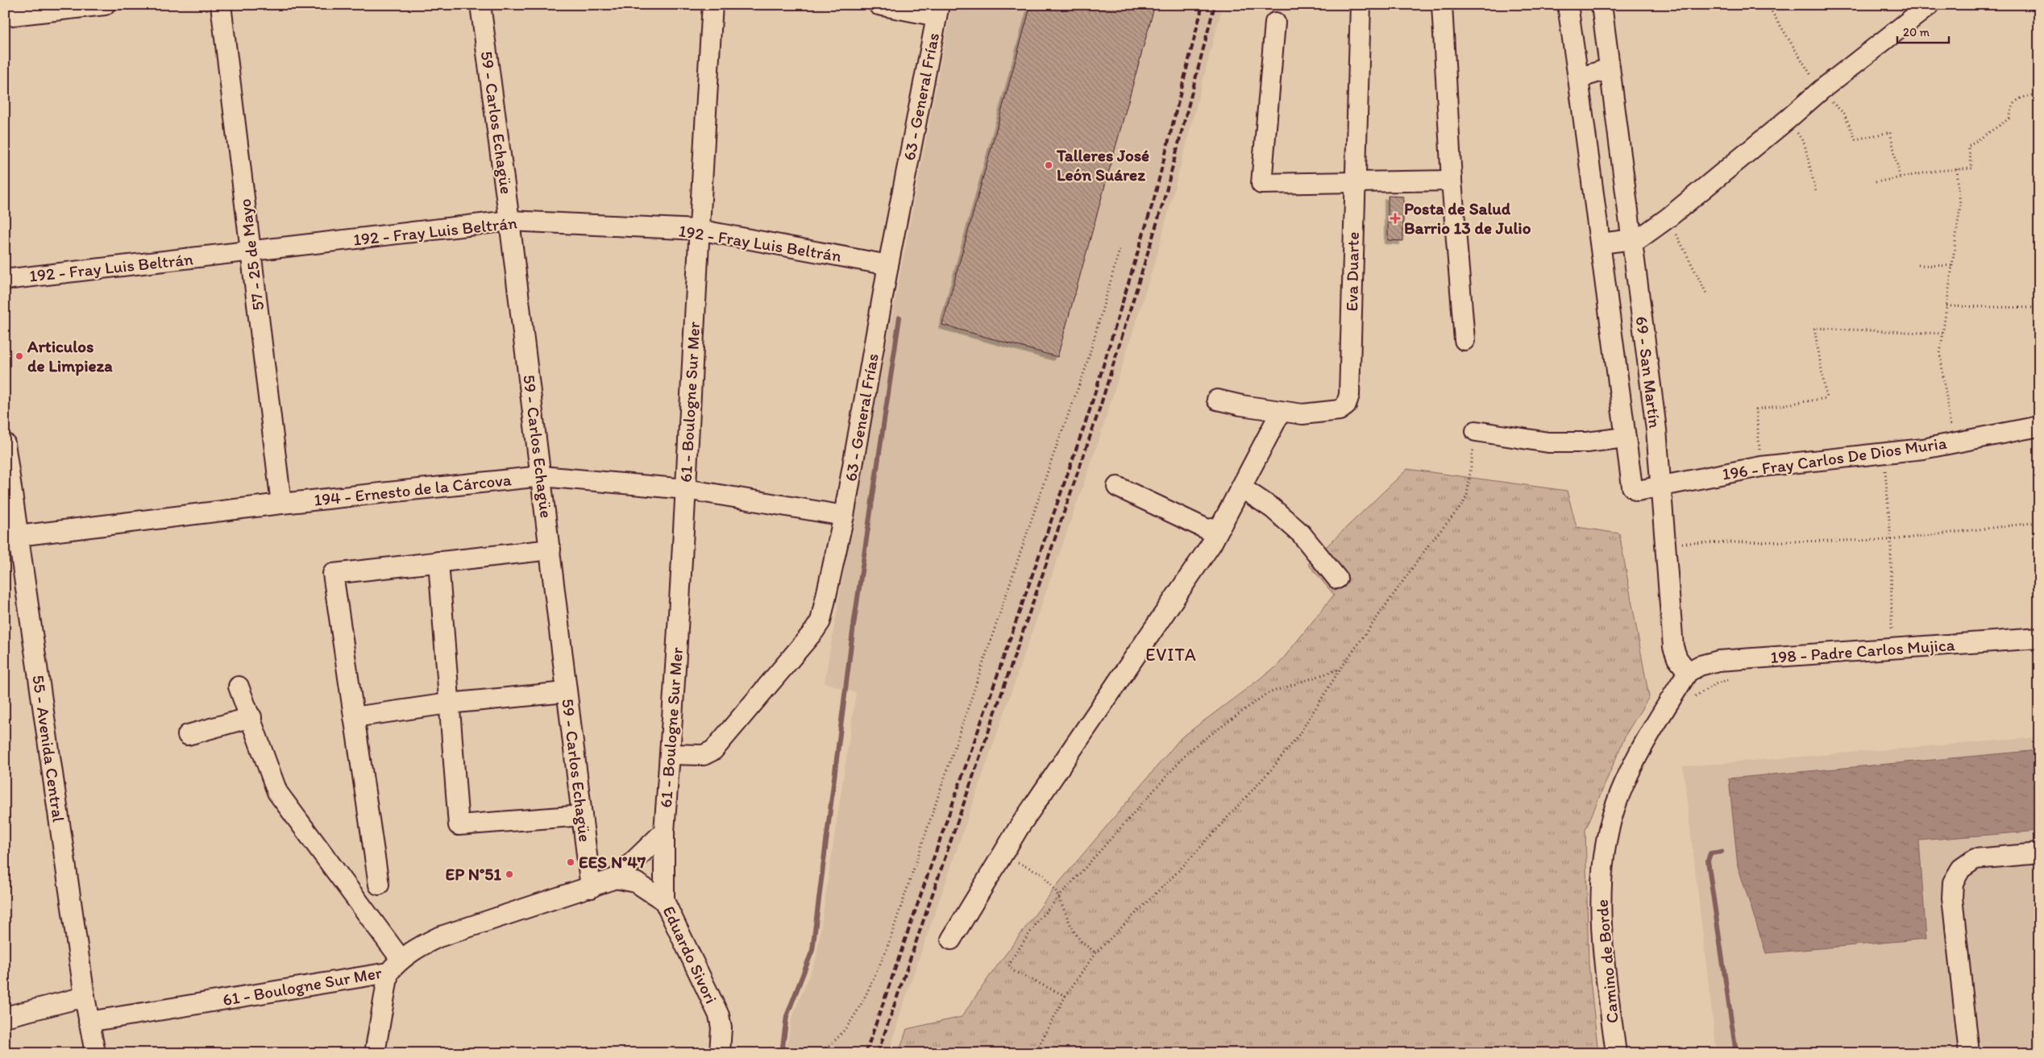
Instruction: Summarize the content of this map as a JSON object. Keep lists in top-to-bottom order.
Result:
{
  "streets": {
    "street": [
      "63 - General Frías",
      "59 - Carlos Echagüe",
      "192 - Fray Luis Beltrán",
      "57 - 25 de Mayo",
      "Eva Duarte",
      "69 - San Martín",
      "61 - Boulogne Sur Mer",
      "196 - Fray Carlos De Dios Muria",
      "194 - Ernesto de la Cárcova",
      "198 - Padre Carlos Mujica",
      "55 - Avenida Central",
      "Eduardo Sivori",
      "Camino de Borde"
    ]
  },
  "crossings": [
    ["63 - General Frías", "192 - Fray Luis Beltrán"],
    ["63 - General Frías", "61 - Boulogne Sur Mer"],
    ["63 - General Frías", "194 - Ernesto de la Cárcova"],
    ["59 - Carlos Echagüe", "192 - Fray Luis Beltrán"],
    ["59 - Carlos Echagüe", "61 - Boulogne Sur Mer"],
    ["59 - Carlos Echagüe", "194 - Ernesto de la Cárcova"],
    ["192 - Fray Luis Beltrán", "57 - 25 de Mayo"],
    ["192 - Fray Luis Beltrán", "61 - Boulogne Sur Mer"],
    ["57 - 25 de Mayo", "194 - Ernesto de la Cárcova"],
    ["69 - San Martín", "196 - Fray Carlos De Dios Muria"],
    ["69 - San Martín", "198 - Padre Carlos Mujica"],
    ["69 - San Martín", "Camino de Borde"],
    ["61 - Boulogne Sur Mer", "194 - Ernesto de la Cárcova"],
    ["61 - Boulogne Sur Mer", "55 - Avenida Central"],
    ["61 - Boulogne Sur Mer", "Eduardo Sivori"],
    ["194 - Ernesto de la Cárcova", "55 - Avenida Central"],
    ["198 - Padre Carlos Mujica", "Camino de Borde"]
  ],
  "districts": ["EVITA"],
  "places": {
    "other": [
      "Talleres José León Suárez",
      "Articulos de Limpieza",
      "EES N°47",
      "EP N°51"
    ],
    "health": ["Posta de Salud Barrio 13 de Julio"]
  },
  "scale_bar": "20 m"
}
